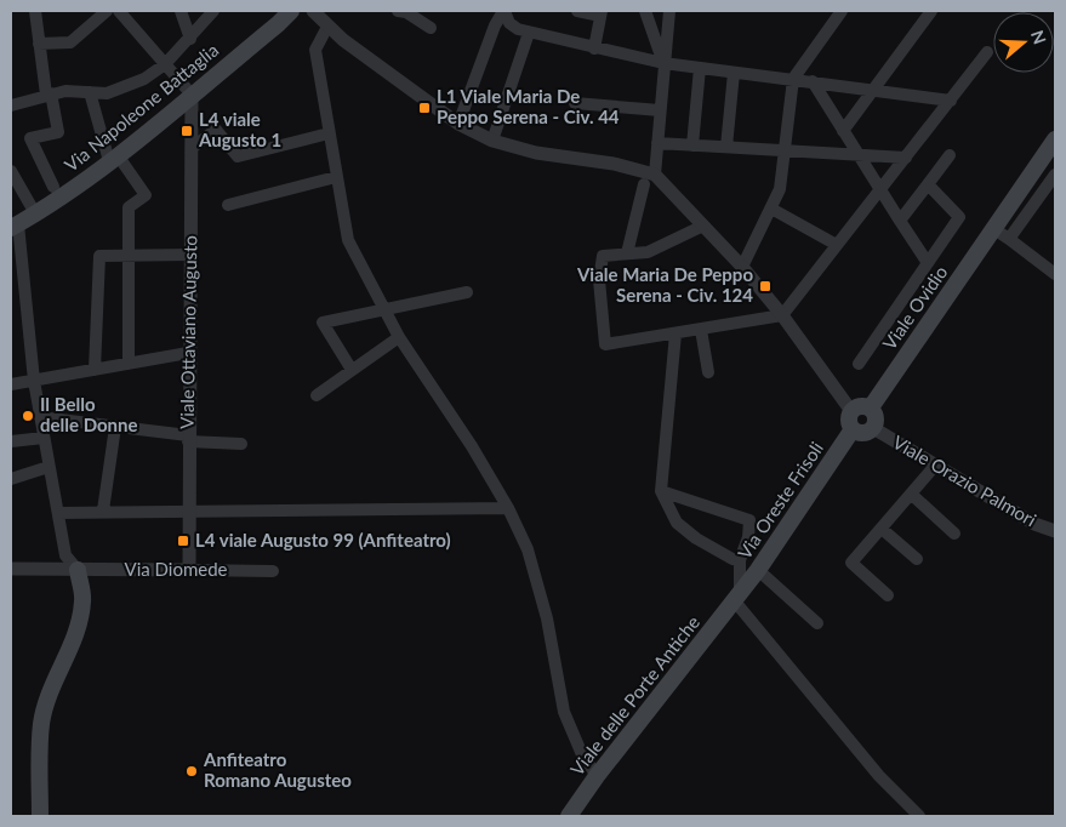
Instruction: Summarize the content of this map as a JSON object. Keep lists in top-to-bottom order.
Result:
{
  "streets": {
    "main road": [
      "Via Napoleone Battaglia",
      "Viale Ovidio",
      "Via Oreste Frisoli",
      "Viale delle Porte Antiche"
    ],
    "street": ["Viale Ottaviano Augusto", "Viale Orazio Palmori", "Via Diomede"]
  },
  "crossings": [
    ["Via Napoleone Battaglia", "Viale Ottaviano Augusto"],
    ["Viale Ovidio", "Viale Orazio Palmori"],
    ["Viale Ovidio", "Via Oreste Frisoli"],
    ["Viale Ottaviano Augusto", "Via Diomede"],
    ["Viale Orazio Palmori", "Via Oreste Frisoli"],
    ["Via Oreste Frisoli", "Viale delle Porte Antiche"]
  ],
  "places": {
    "transit": [
      "L1 Viale Maria De Peppo Serena - Civ. 44",
      "L4 viale Augusto 1",
      "Viale Maria De Peppo Serena - Civ. 124",
      "L4 viale Augusto 99 (Anfiteatro)"
    ],
    "other": ["Il Bello delle Donne", "Anfiteatro Romano Augusteo"]
  },
  "north": "right"
}
